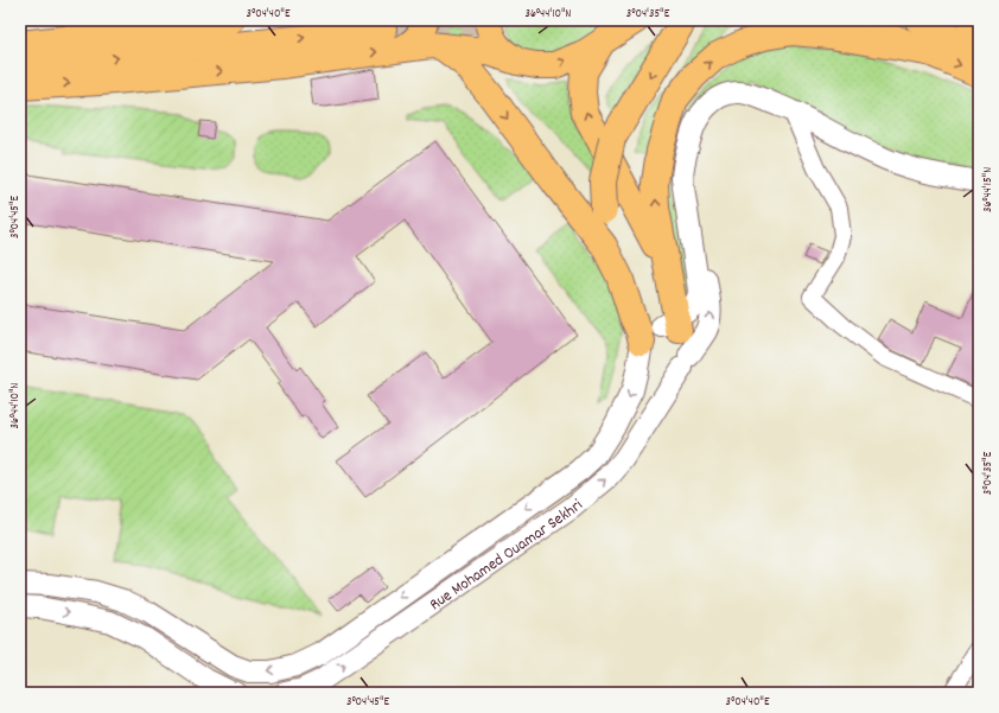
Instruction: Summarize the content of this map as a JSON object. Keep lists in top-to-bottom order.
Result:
{
  "streets": {
    "street": ["Rue Mohamed Ouamar Sekhri"]
  },
  "one_way": ["Rue Mohamed Ouamar Sekhri"],
  "coordinates": [
    "3°04'40\"E",
    "36°44'10\"N",
    "3°04'35\"E",
    "36°44'15\"N",
    "3°04'45\"E"
  ]
}
